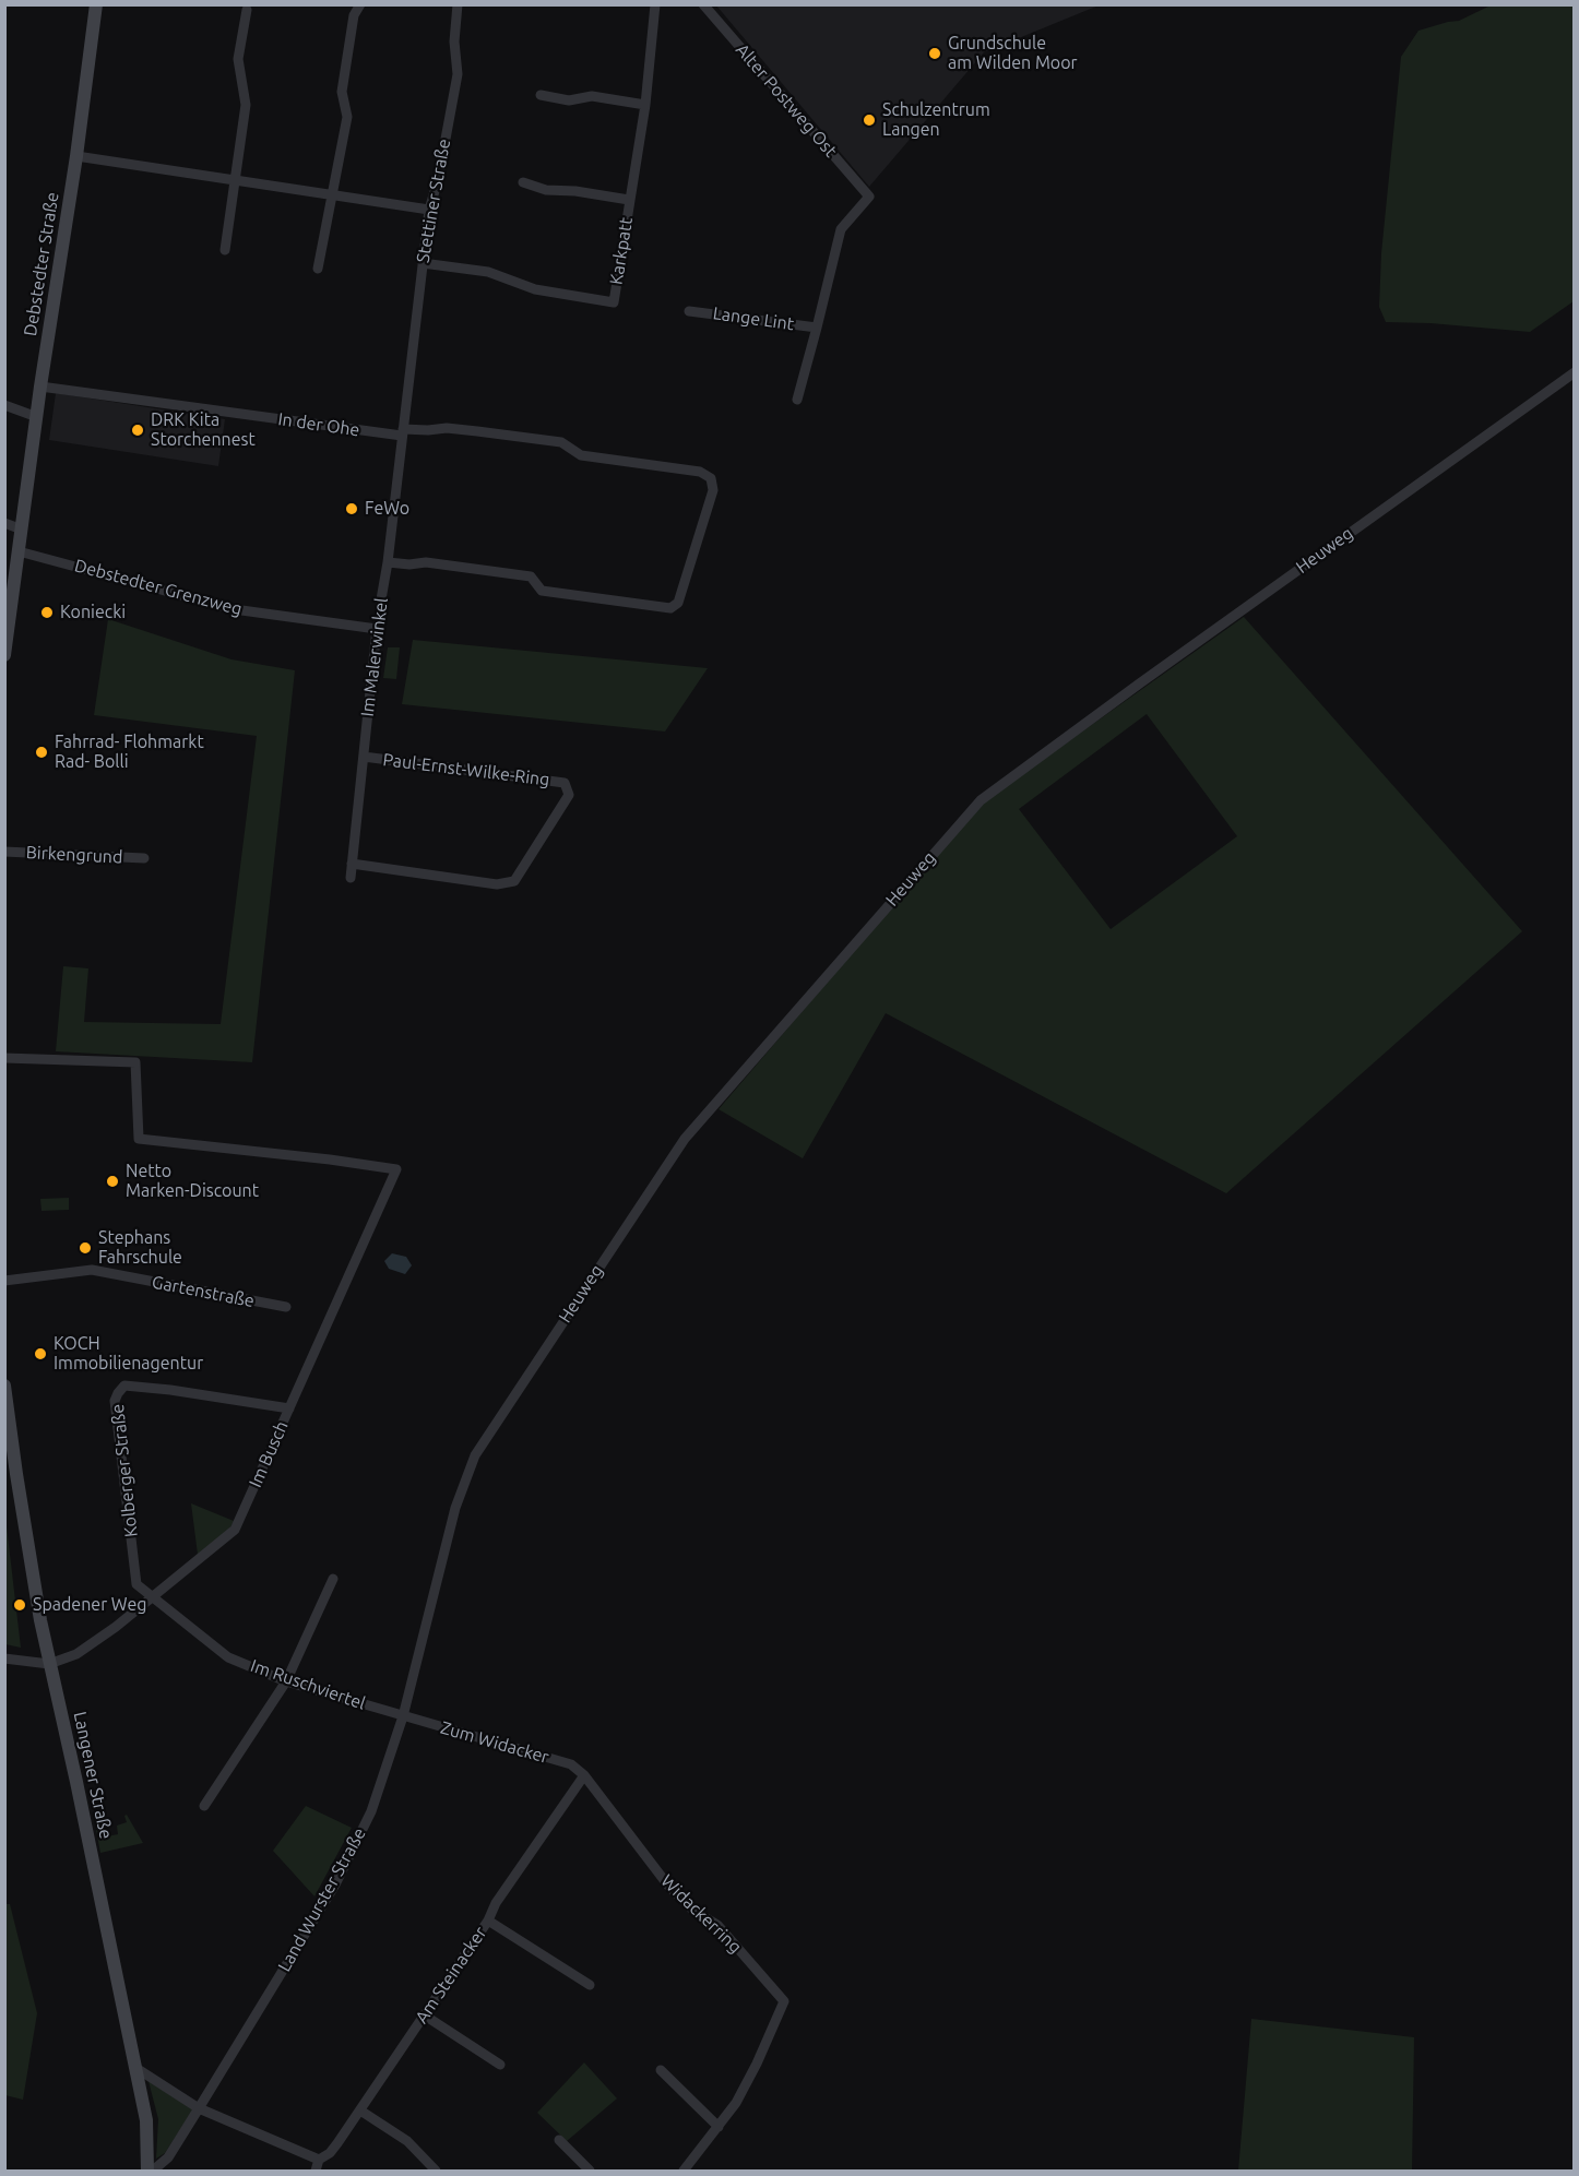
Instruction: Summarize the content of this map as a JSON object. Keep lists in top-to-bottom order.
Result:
{
  "streets": {
    "main road": ["Debstedter Straße", "Langener Straße"],
    "street": [
      "Alter Postweg Ost",
      "Stettiner Straße",
      "Karkpatt",
      "Lange Lint",
      "In der Ohe",
      "Heuweg",
      "Debstedter Grenzweg",
      "Im Malerwinkel",
      "Paul-Ernst-Wilke-Ring",
      "Birkengrund",
      "Gartenstraße",
      "Im Busch",
      "Kolberger Straße",
      "Im Ruschviertel",
      "Zum Widacker",
      "Land Wurster Straße",
      "Widackerring",
      "Am Steinacker"
    ]
  },
  "crossings": [
    ["Alter Postweg Ost", "Lange Lint"],
    ["Stettiner Straße", "Karkpatt"],
    ["Stettiner Straße", "In der Ohe"],
    ["Stettiner Straße", "Im Malerwinkel"],
    ["Debstedter Straße", "In der Ohe"],
    ["In der Ohe", "Im Malerwinkel"],
    ["Heuweg", "Land Wurster Straße"],
    ["Debstedter Grenzweg", "Im Malerwinkel"],
    ["Im Malerwinkel", "Paul-Ernst-Wilke-Ring"],
    ["Im Busch", "Kolberger Straße"],
    ["Im Busch", "Im Ruschviertel"],
    ["Im Busch", "Langener Straße"],
    ["Kolberger Straße", "Im Ruschviertel"],
    ["Im Ruschviertel", "Zum Widacker"],
    ["Im Ruschviertel", "Land Wurster Straße"],
    ["Zum Widacker", "Land Wurster Straße"],
    ["Zum Widacker", "Widackerring"],
    ["Zum Widacker", "Am Steinacker"],
    ["Widackerring", "Am Steinacker"]
  ],
  "places": [
    "Grundschule am Wilden Moor",
    "Schulzentrum Langen",
    "DRK Kita Storchennest",
    "FeWo",
    "Koniecki",
    "Fahrrad- Flohmarkt Rad- Bolli",
    "Netto Marken-Discount",
    "Stephans Fahrschule",
    "KOCH Immobilienagentur",
    "Spadener Weg"
  ]
}
